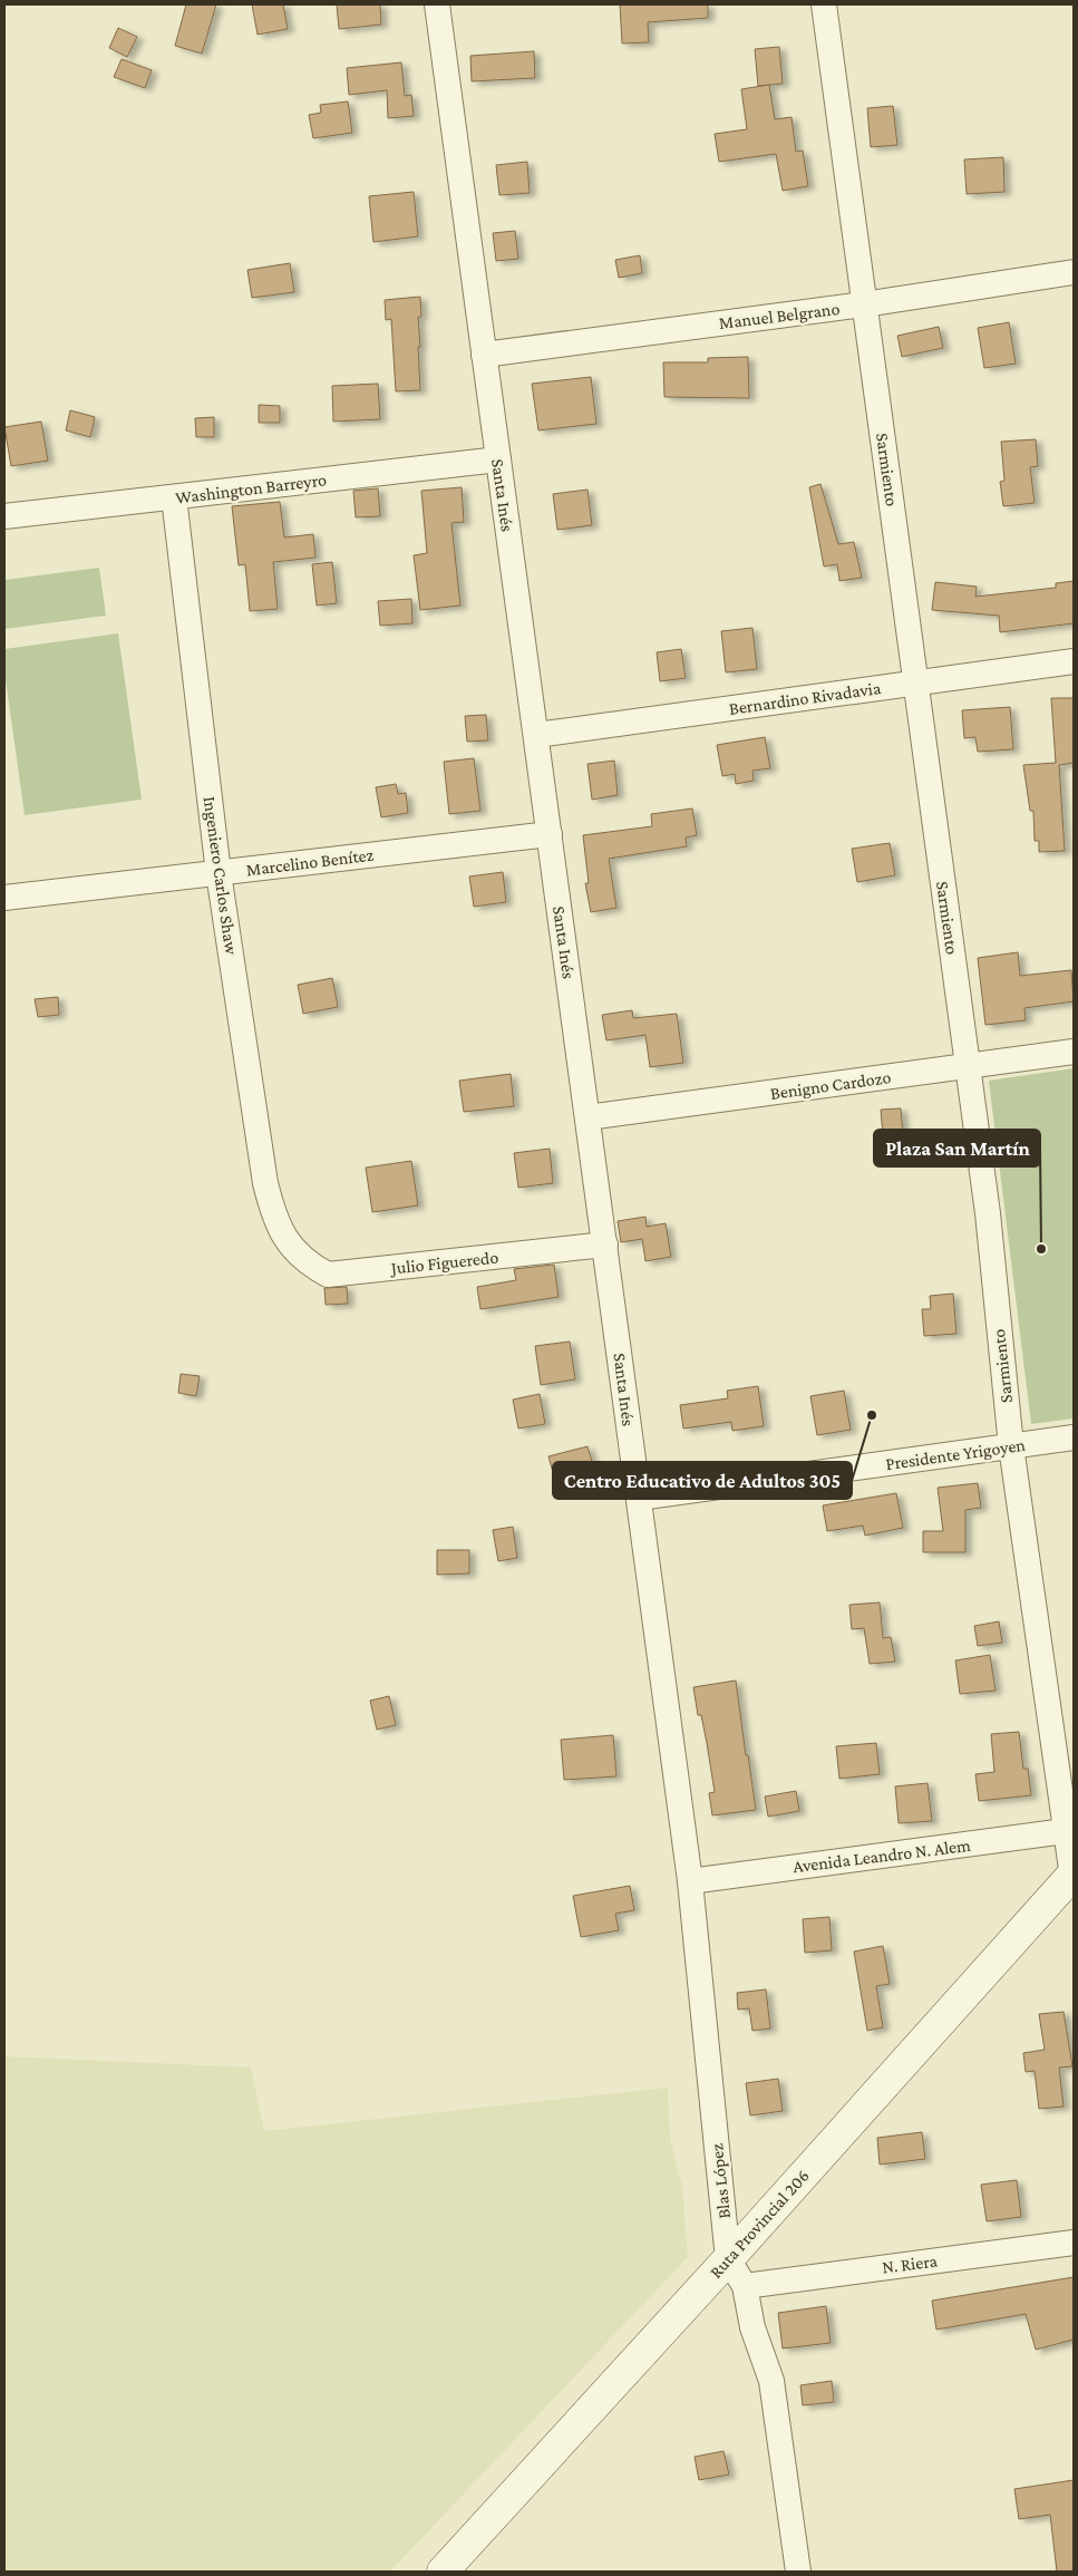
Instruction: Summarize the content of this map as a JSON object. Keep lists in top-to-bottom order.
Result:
{
  "streets": {
    "main road": ["Ruta Provincial 206"],
    "street": [
      "Manuel Belgrano",
      "Sarmiento",
      "Washington Barreyro",
      "Santa Inés",
      "Bernardino Rivadavia",
      "Marcelino Benítez",
      "Ingeniero Carlos Shaw",
      "Benigno Cardozo",
      "Julio Figueredo",
      "Presidente Yrigoyen",
      "Avenida Leandro N. Alem",
      "Blas López",
      "N. Riera"
    ]
  },
  "crossings": [
    ["Manuel Belgrano", "Sarmiento"],
    ["Manuel Belgrano", "Santa Inés"],
    ["Sarmiento", "Bernardino Rivadavia"],
    ["Sarmiento", "Benigno Cardozo"],
    ["Sarmiento", "Presidente Yrigoyen"],
    ["Sarmiento", "Avenida Leandro N. Alem"],
    ["Sarmiento", "Ruta Provincial 206"],
    ["Washington Barreyro", "Santa Inés"],
    ["Washington Barreyro", "Ingeniero Carlos Shaw"],
    ["Santa Inés", "Bernardino Rivadavia"],
    ["Santa Inés", "Marcelino Benítez"],
    ["Santa Inés", "Benigno Cardozo"],
    ["Santa Inés", "Julio Figueredo"],
    ["Santa Inés", "Presidente Yrigoyen"],
    ["Santa Inés", "Avenida Leandro N. Alem"],
    ["Santa Inés", "Blas López"],
    ["Marcelino Benítez", "Ingeniero Carlos Shaw"],
    ["Ingeniero Carlos Shaw", "Julio Figueredo"],
    ["Avenida Leandro N. Alem", "Blas López"],
    ["Blas López", "Ruta Provincial 206"],
    ["Blas López", "N. Riera"]
  ],
  "places": ["Plaza San Martín", "Centro Educativo de Adultos 305"]
}
